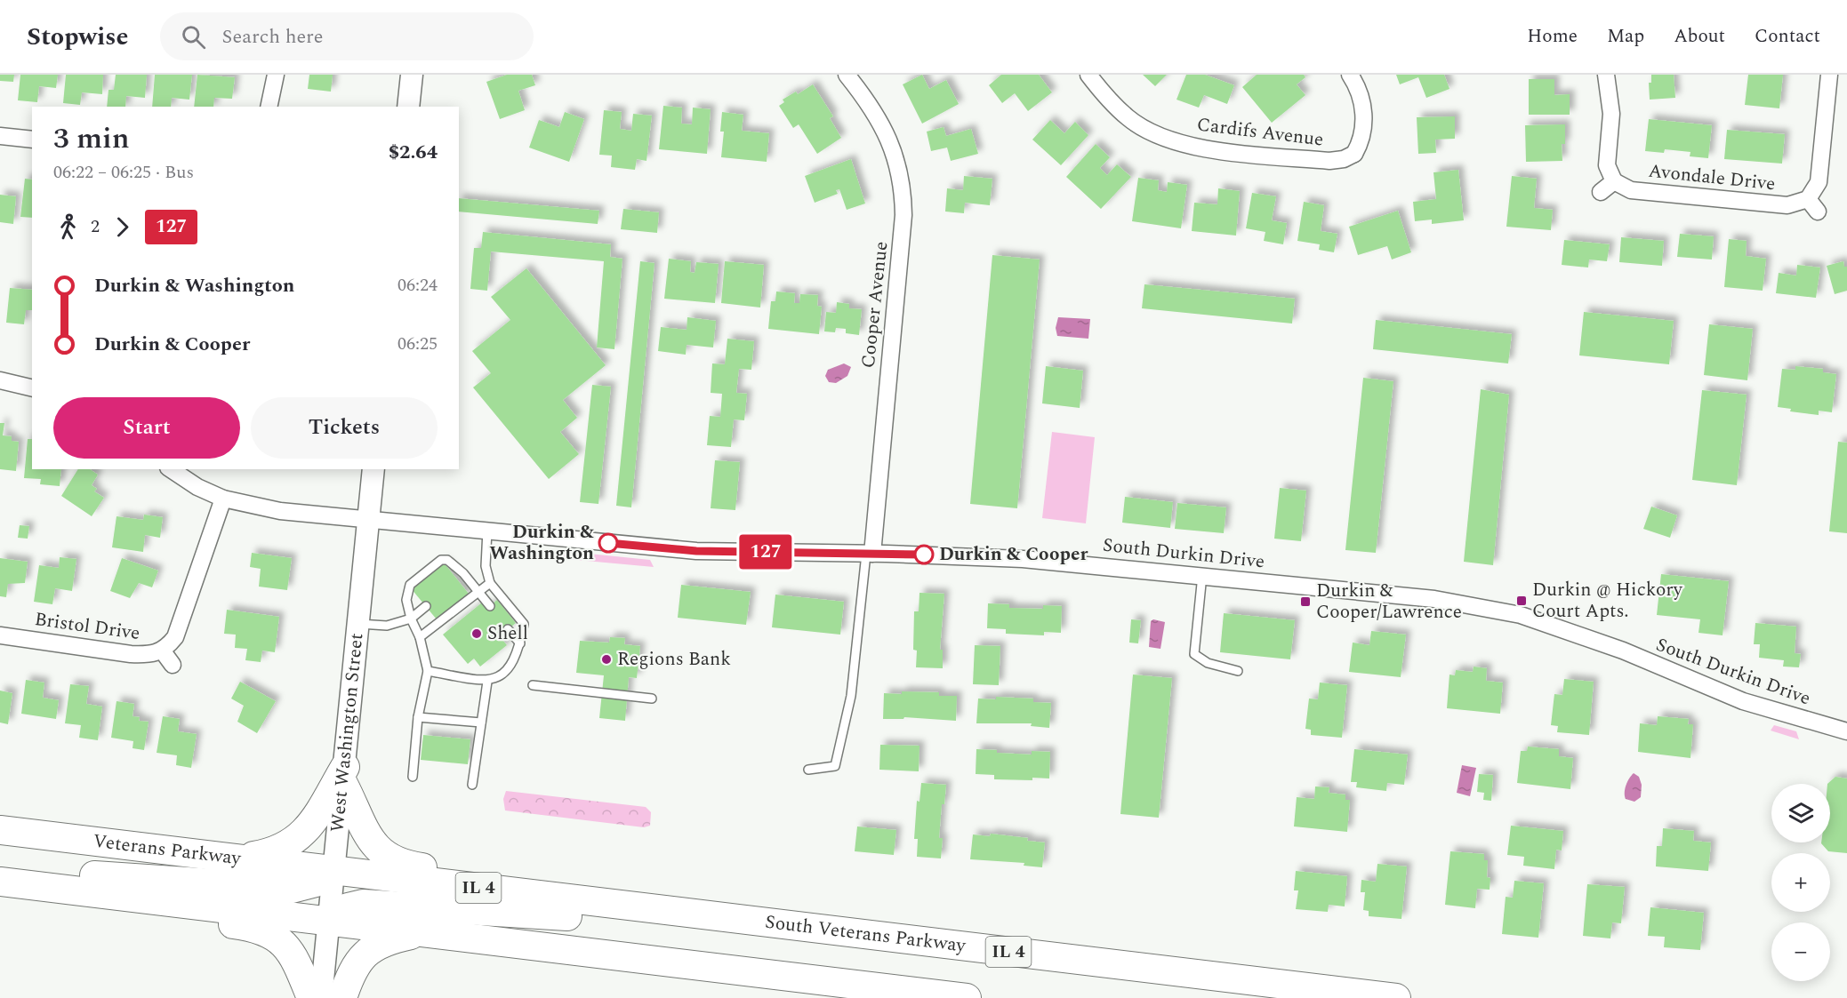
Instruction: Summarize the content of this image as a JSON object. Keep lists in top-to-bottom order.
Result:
{
  "streets": {
    "highway": ["Veterans Parkway", "IL 4", "South Veterans Parkway"],
    "street": [
      "Cardifs Avenue",
      "Avondale Drive",
      "Cooper Avenue",
      "South Durkin Drive",
      "Bristol Drive",
      "West Washington Street"
    ]
  },
  "crossings": [
    ["Cooper Avenue", "South Durkin Drive"],
    ["South Durkin Drive", "Bristol Drive"],
    ["South Durkin Drive", "West Washington Street"],
    ["West Washington Street", "Veterans Parkway"],
    ["West Washington Street", "South Veterans Parkway"],
    ["Veterans Parkway", "South Veterans Parkway"]
  ],
  "places": {
    "other": [
      "Durkin & Washington",
      "Durkin & Cooper",
      "Shell",
      "Regions Bank"
    ],
    "transit": ["Durkin @ Hickory Court Apts.", "Durkin & Cooper/Lawrence"]
  },
  "lines": ["bus line 127"],
  "page": {
    "header": "Stopwise",
    "search": "Search here",
    "nav": [
      "Home",
      "Map",
      "About",
      "Contact"
    ],
    "on_map": "127",
    "heading": ["3 min", "06:22 – 06:25 · Bus", "$2.64"],
    "legs": ["2", "127"],
    "list": [
      {
        "name": "Durkin & Washington",
        "value": "06:24"
      },
      {
        "name": "Durkin & Cooper",
        "value": "06:25"
      }
    ],
    "buttons": ["Start", "Tickets"],
    "map_buttons": ["+", "−"]
  }
}
